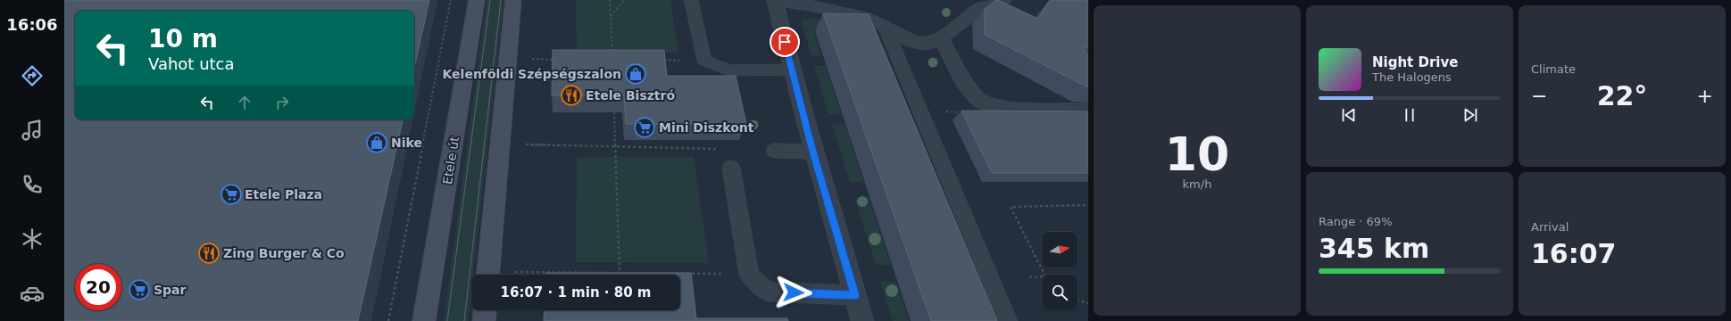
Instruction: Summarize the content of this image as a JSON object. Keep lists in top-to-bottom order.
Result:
{
  "streets": {
    "main road": ["Etele út"]
  },
  "places": {
    "shop": ["Kelenföldi Szépségszalon", "Nike"],
    "restaurant": ["Etele Bisztró", "Zing Burger & Co"],
    "supermarket": ["Mini Diszkont", "Etele Plaza", "Spar"]
  },
  "north": "right",
  "page": {
    "tabs": "16:06",
    "tile": [
      ["10", "km/h"],
      "Climate",
      ["Range · 69%", "345 km"],
      ["Arrival", "16:07"]
    ],
    "turn": ["10 m", "Vahot utca"],
    "song": ["Night Drive", "The Halogens"],
    "heat": ["−", "22°", "+"],
    "limit": "20",
    "trip": "16:07 · 1 min · 80 m"
  }
}
